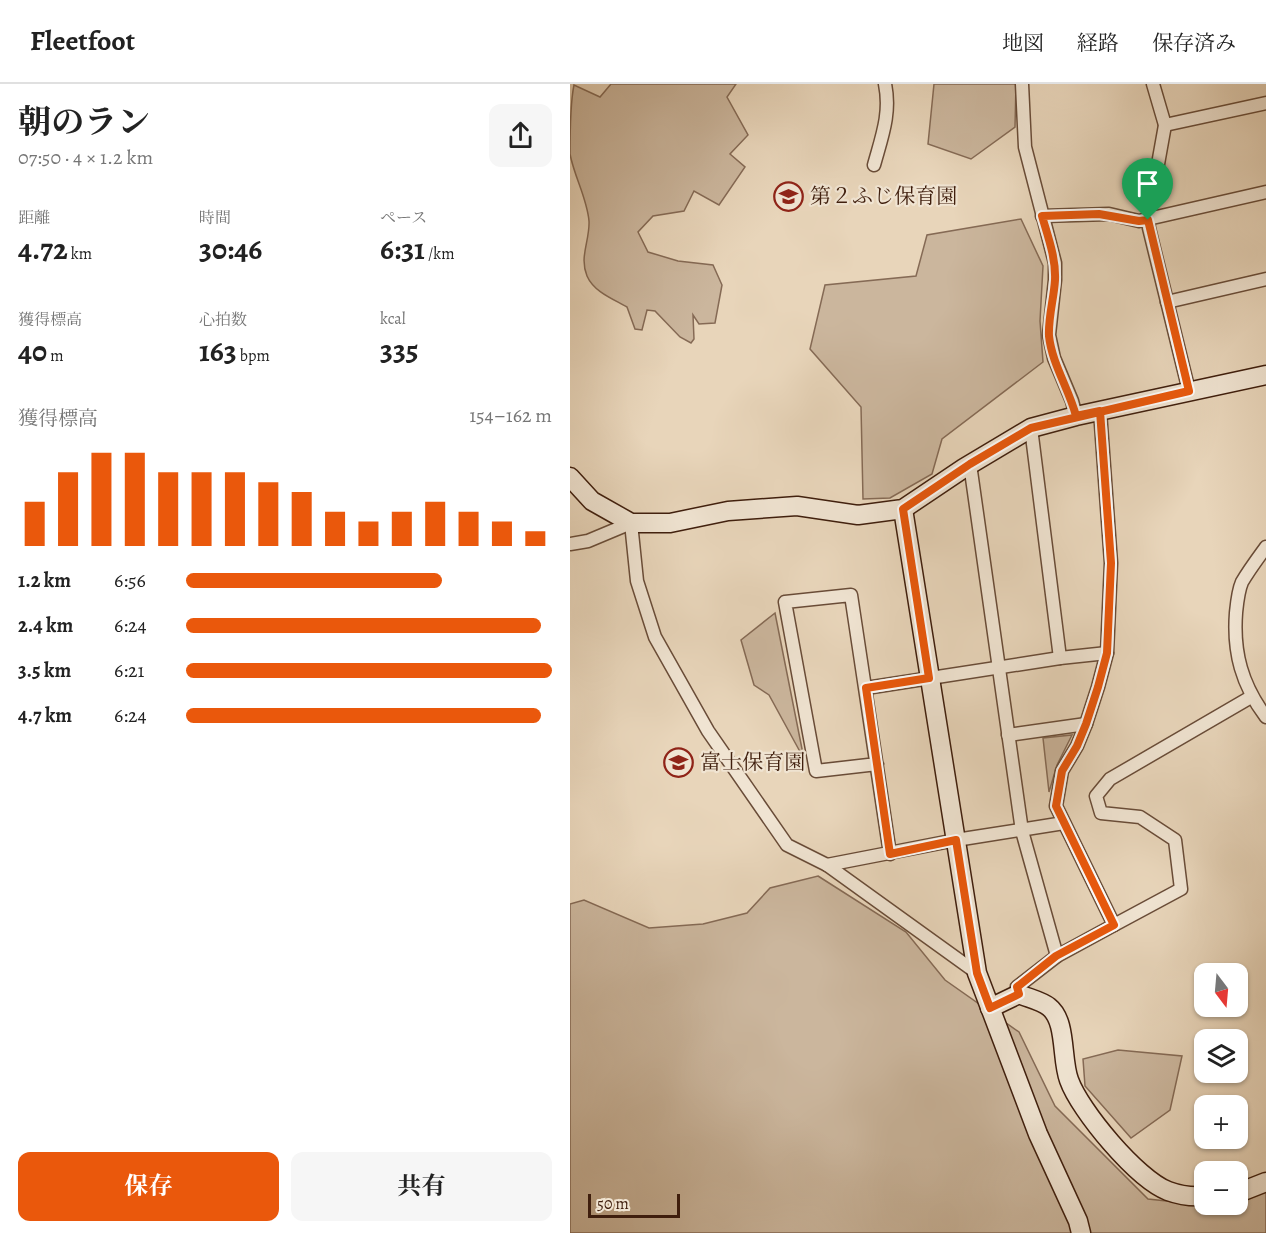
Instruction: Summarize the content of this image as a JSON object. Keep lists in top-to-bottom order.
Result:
{
  "places": {
    "school or university": ["第２ふじ保育園", "富士保育園"]
  },
  "scale_bar": "50 m",
  "north": "bottom",
  "page": {
    "header": "Fleetfoot",
    "nav": ["地図", "経路", "保存済み"],
    "heading": ["朝のラン", "07:50 · 4 × 1.2 km"],
    "stats": [
      ["距離", "4.72 km"],
      ["時間", "30:46"],
      ["ペース", "6:31 /km"],
      ["獲得標高", "40 m"],
      ["心拍数", "163 bpm"],
      ["kcal", "335"]
    ],
    "chart": ["獲得標高", "154–162 m"],
    "list": [
      {
        "name": "1.2 km",
        "note": "6:56"
      },
      {
        "name": "2.4 km",
        "note": "6:24"
      },
      {
        "name": "3.5 km",
        "note": "6:21"
      },
      {
        "name": "4.7 km",
        "note": "6:24"
      }
    ],
    "map_buttons": ["+", "−"],
    "buttons": ["保存", "共有"],
    "scale": "50 m"
  }
}
